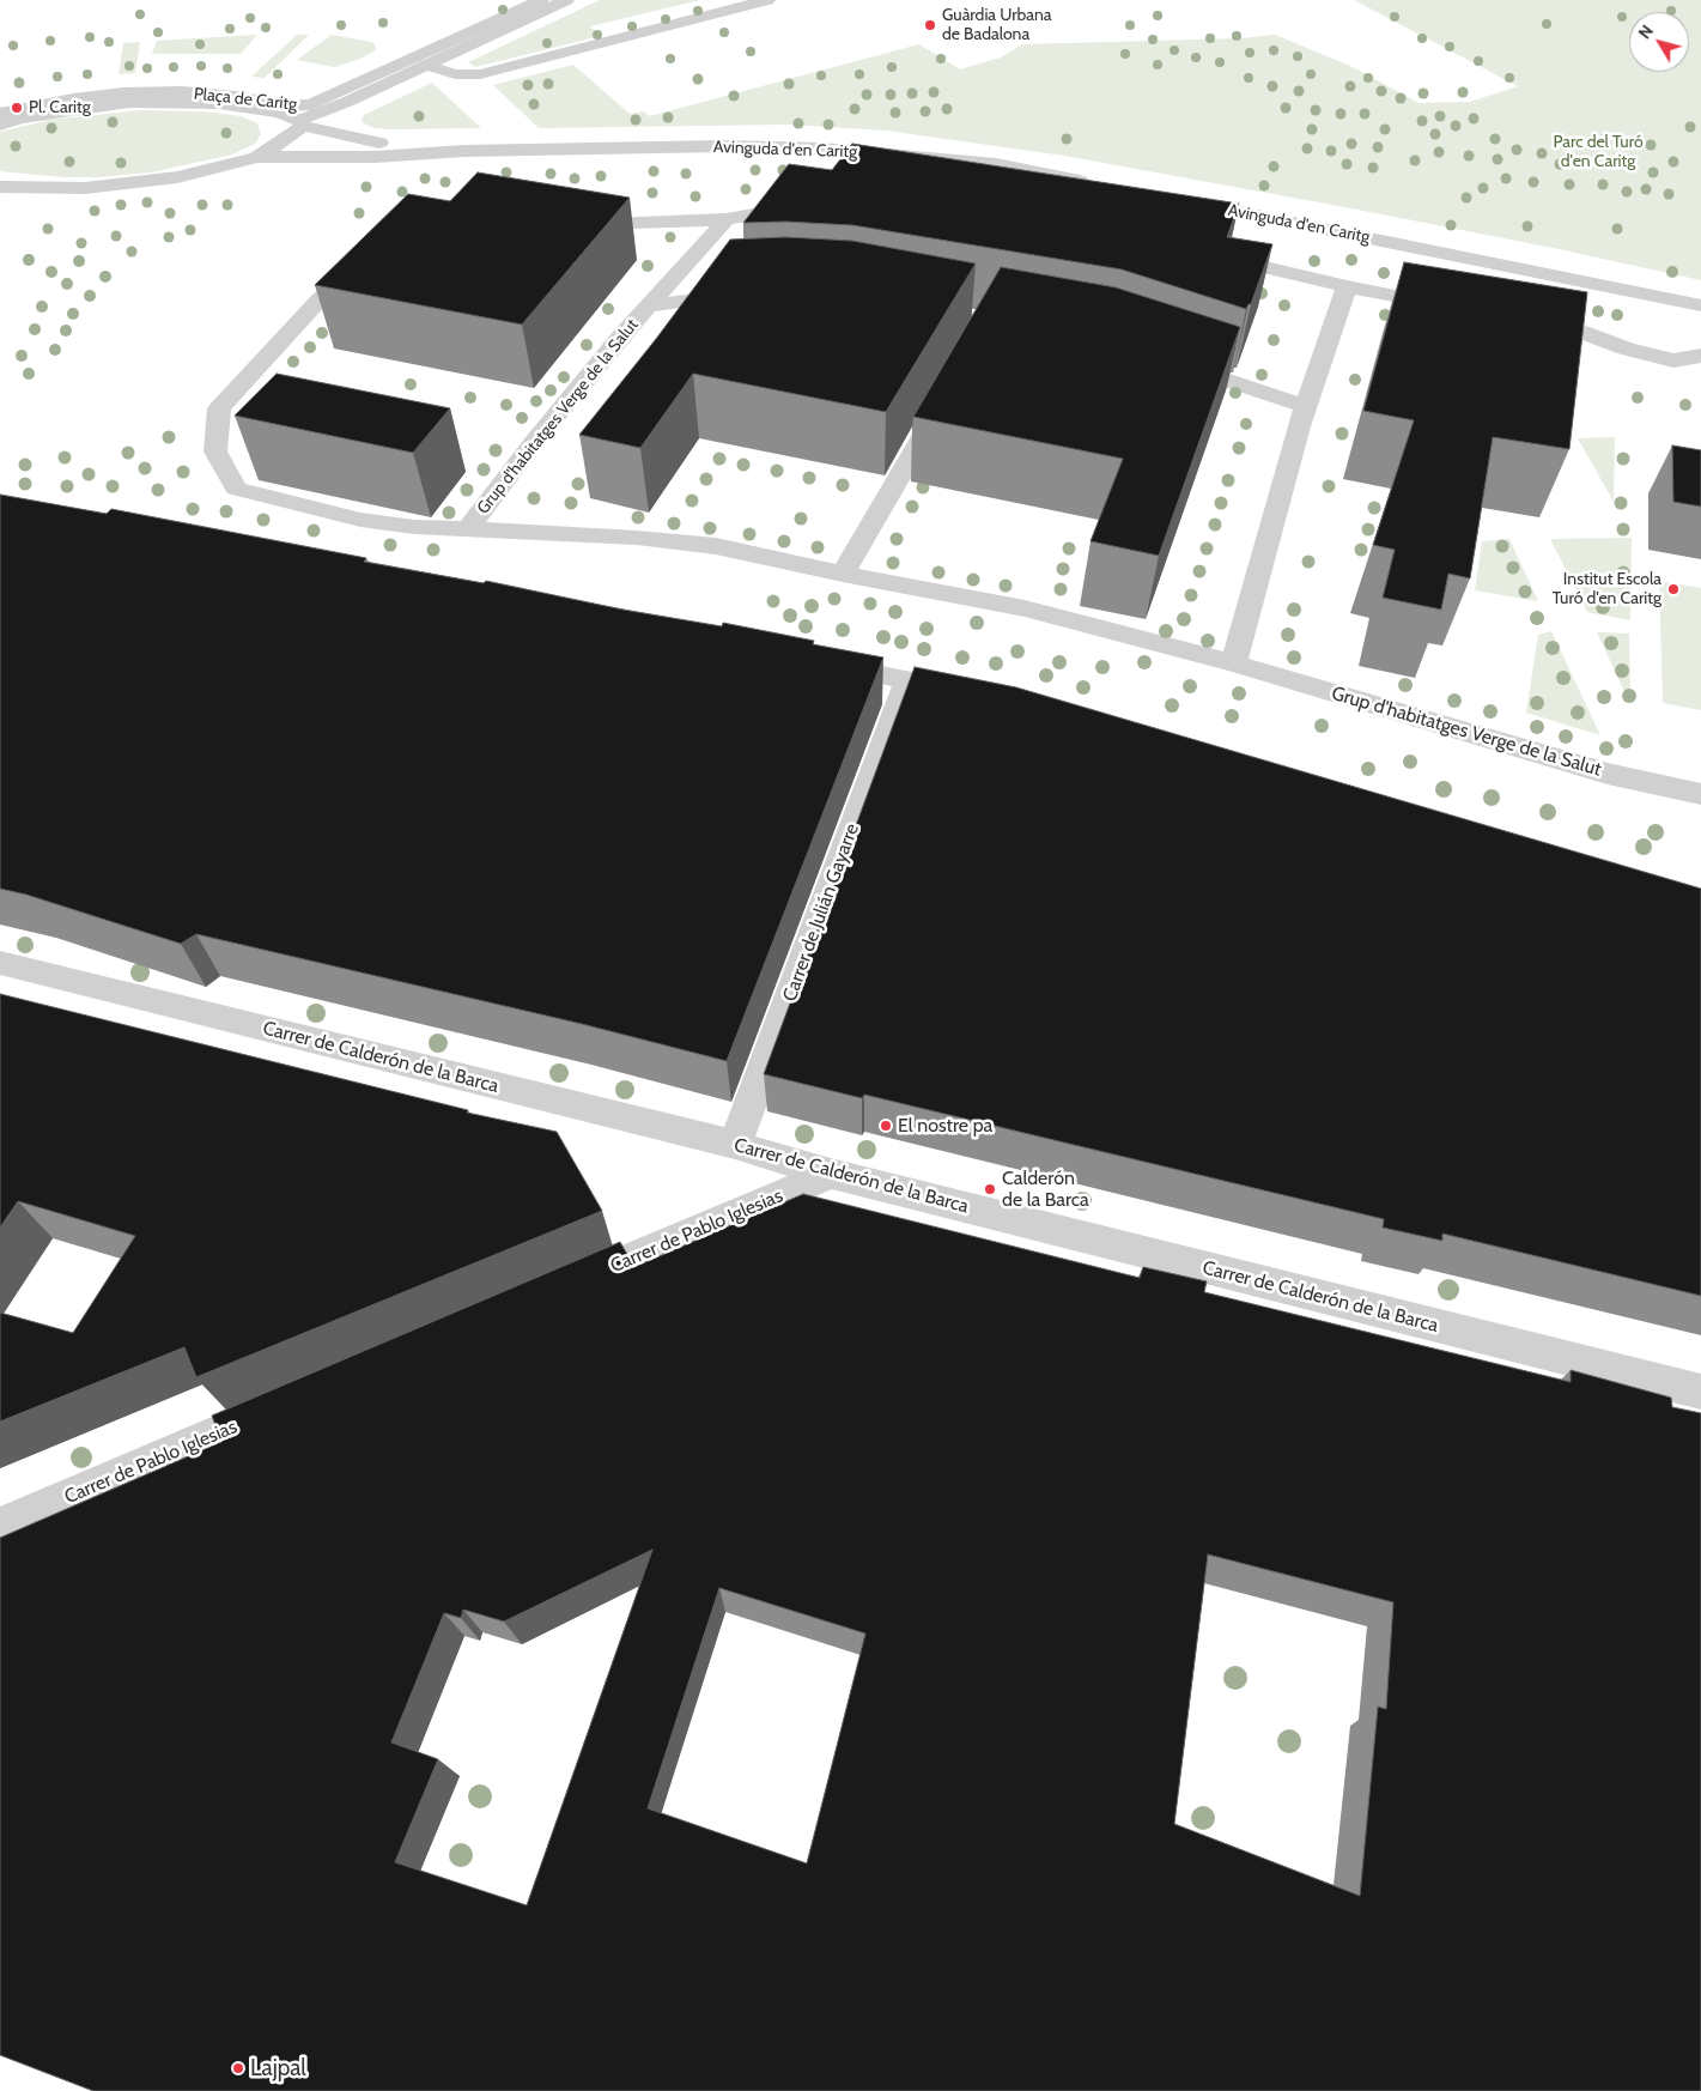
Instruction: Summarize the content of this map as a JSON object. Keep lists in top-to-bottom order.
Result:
{
  "streets": {
    "street": [
      "Plaça de Caritg",
      "Avinguda d'en Caritg",
      "Grup d'habitatges Verge de la Salut",
      "Carrer de Julián Gayarre",
      "Carrer de Calderón de la Barca",
      "Carrer de Pablo Iglesias"
    ]
  },
  "crossings": [
    ["Plaça de Caritg", "Avinguda d'en Caritg"],
    ["Carrer de Julián Gayarre", "Carrer de Calderón de la Barca"],
    ["Carrer de Calderón de la Barca", "Carrer de Pablo Iglesias"]
  ],
  "parks": ["Parc del Turó d'en Caritg"],
  "places": [
    "Guàrdia Urbana de Badalona",
    "Pl. Caritg",
    "Institut Escola Turó d'en Caritg",
    "El nostre pa",
    "Calderón de la Barca",
    "Lajpal"
  ],
  "north": "top left"
}
